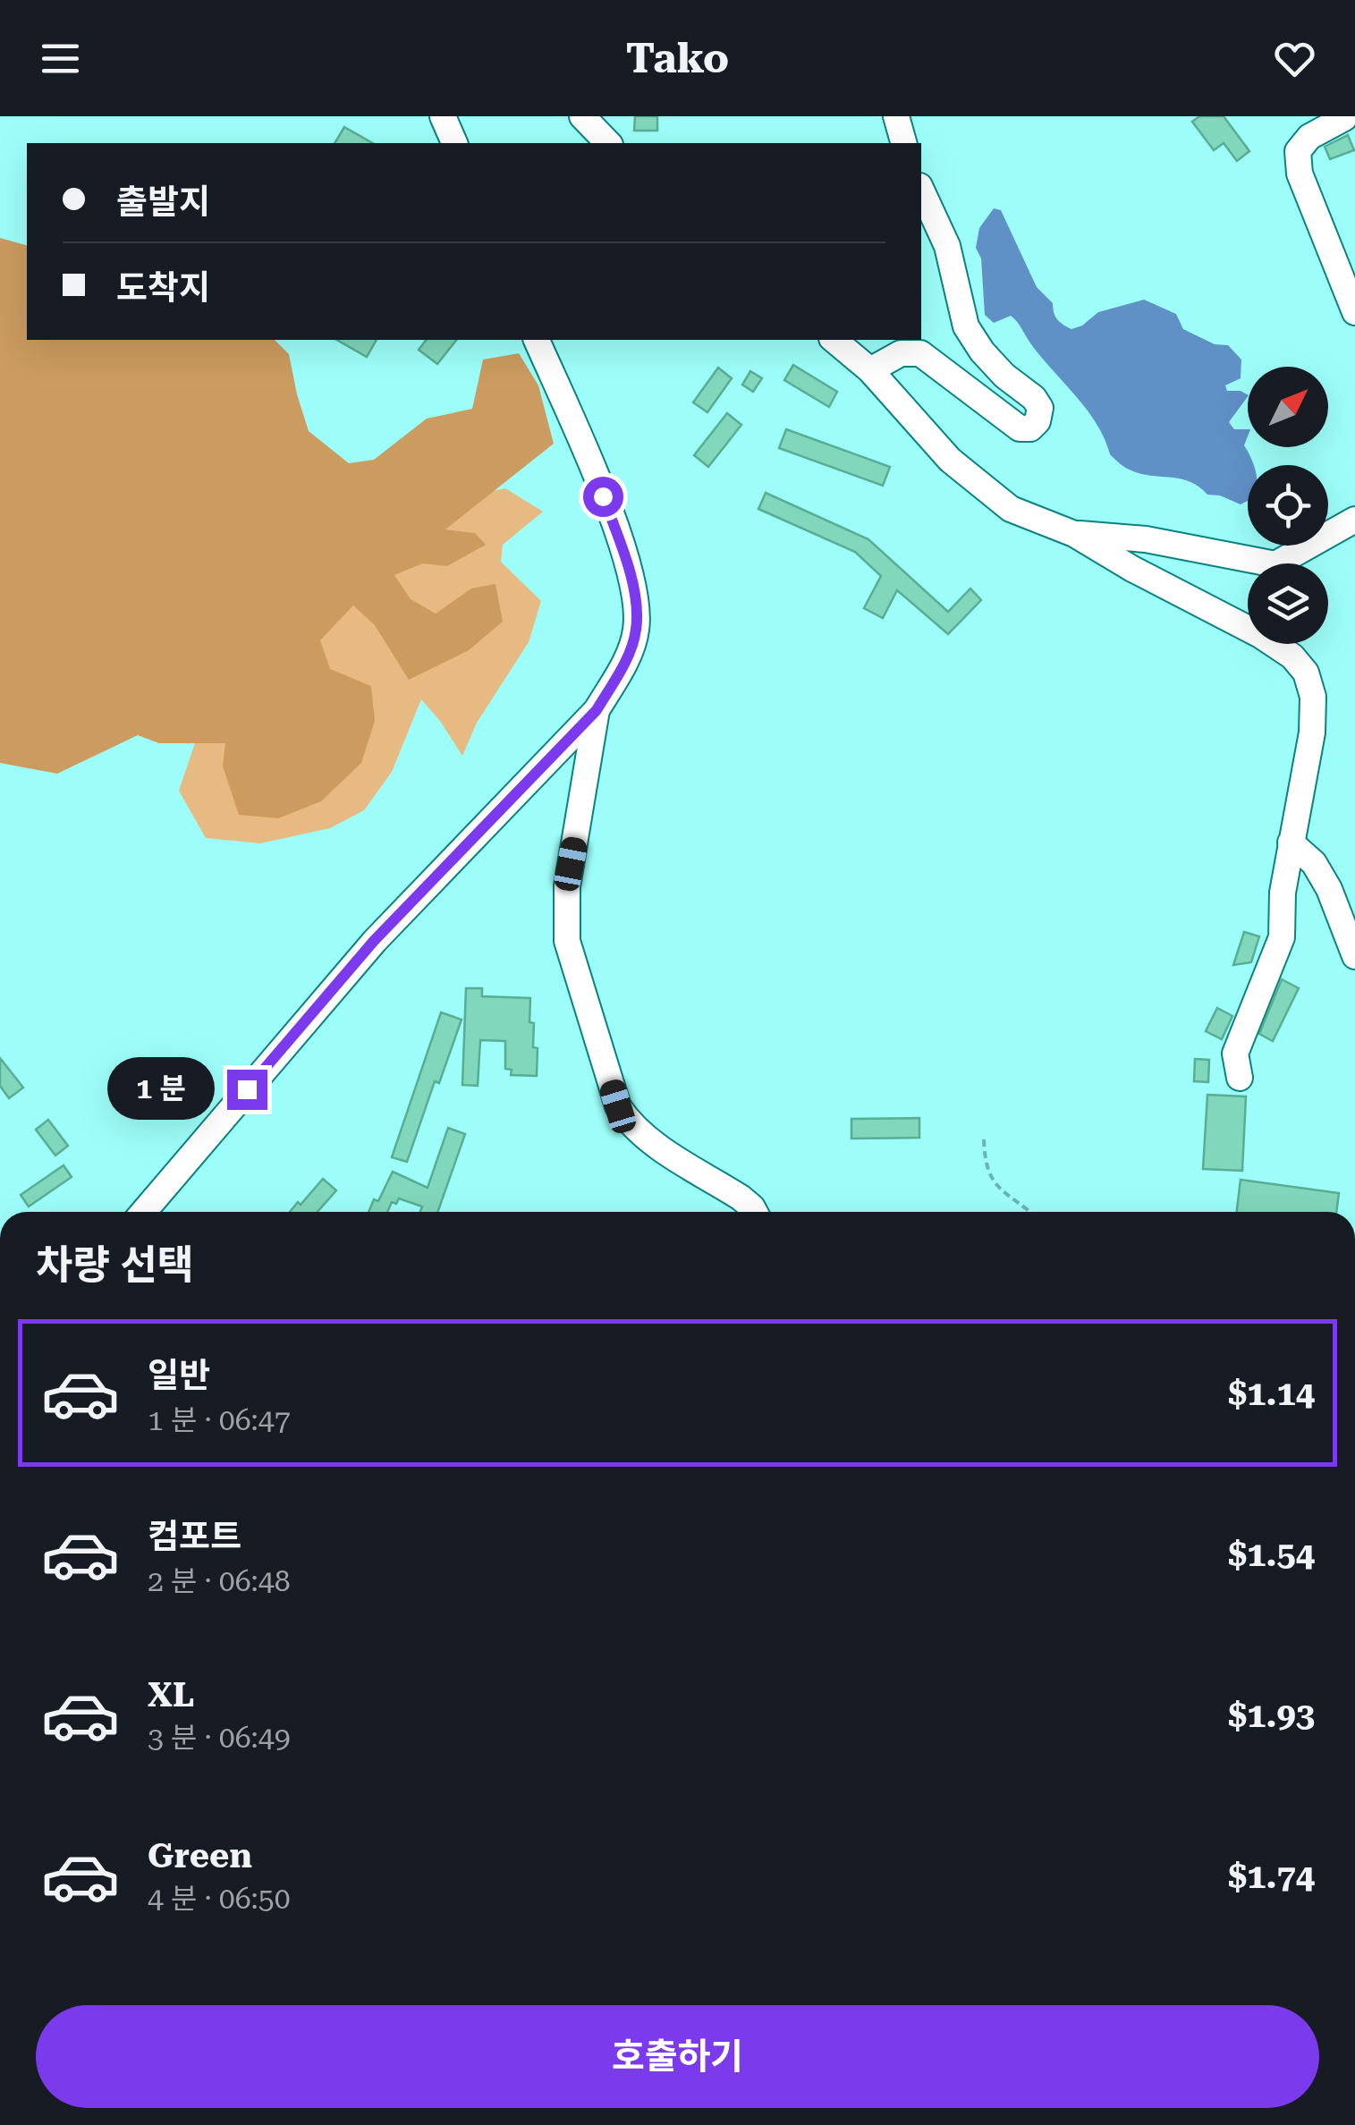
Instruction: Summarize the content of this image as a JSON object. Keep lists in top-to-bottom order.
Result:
{
  "north": "top right",
  "page": {
    "header": "Tako",
    "banner": ["출발지", "도착지"],
    "bubble": "1 분",
    "heading": "차량 선택",
    "list": [
      {
        "name": "일반",
        "note": "1 분 · 06:47",
        "value": "$1.14"
      },
      {
        "name": "컴포트",
        "note": "2 분 · 06:48",
        "value": "$1.54"
      },
      {
        "name": "XL",
        "note": "3 분 · 06:49",
        "value": "$1.93"
      },
      {
        "name": "Green",
        "note": "4 분 · 06:50",
        "value": "$1.74"
      }
    ],
    "buttons": "호출하기"
  }
}
